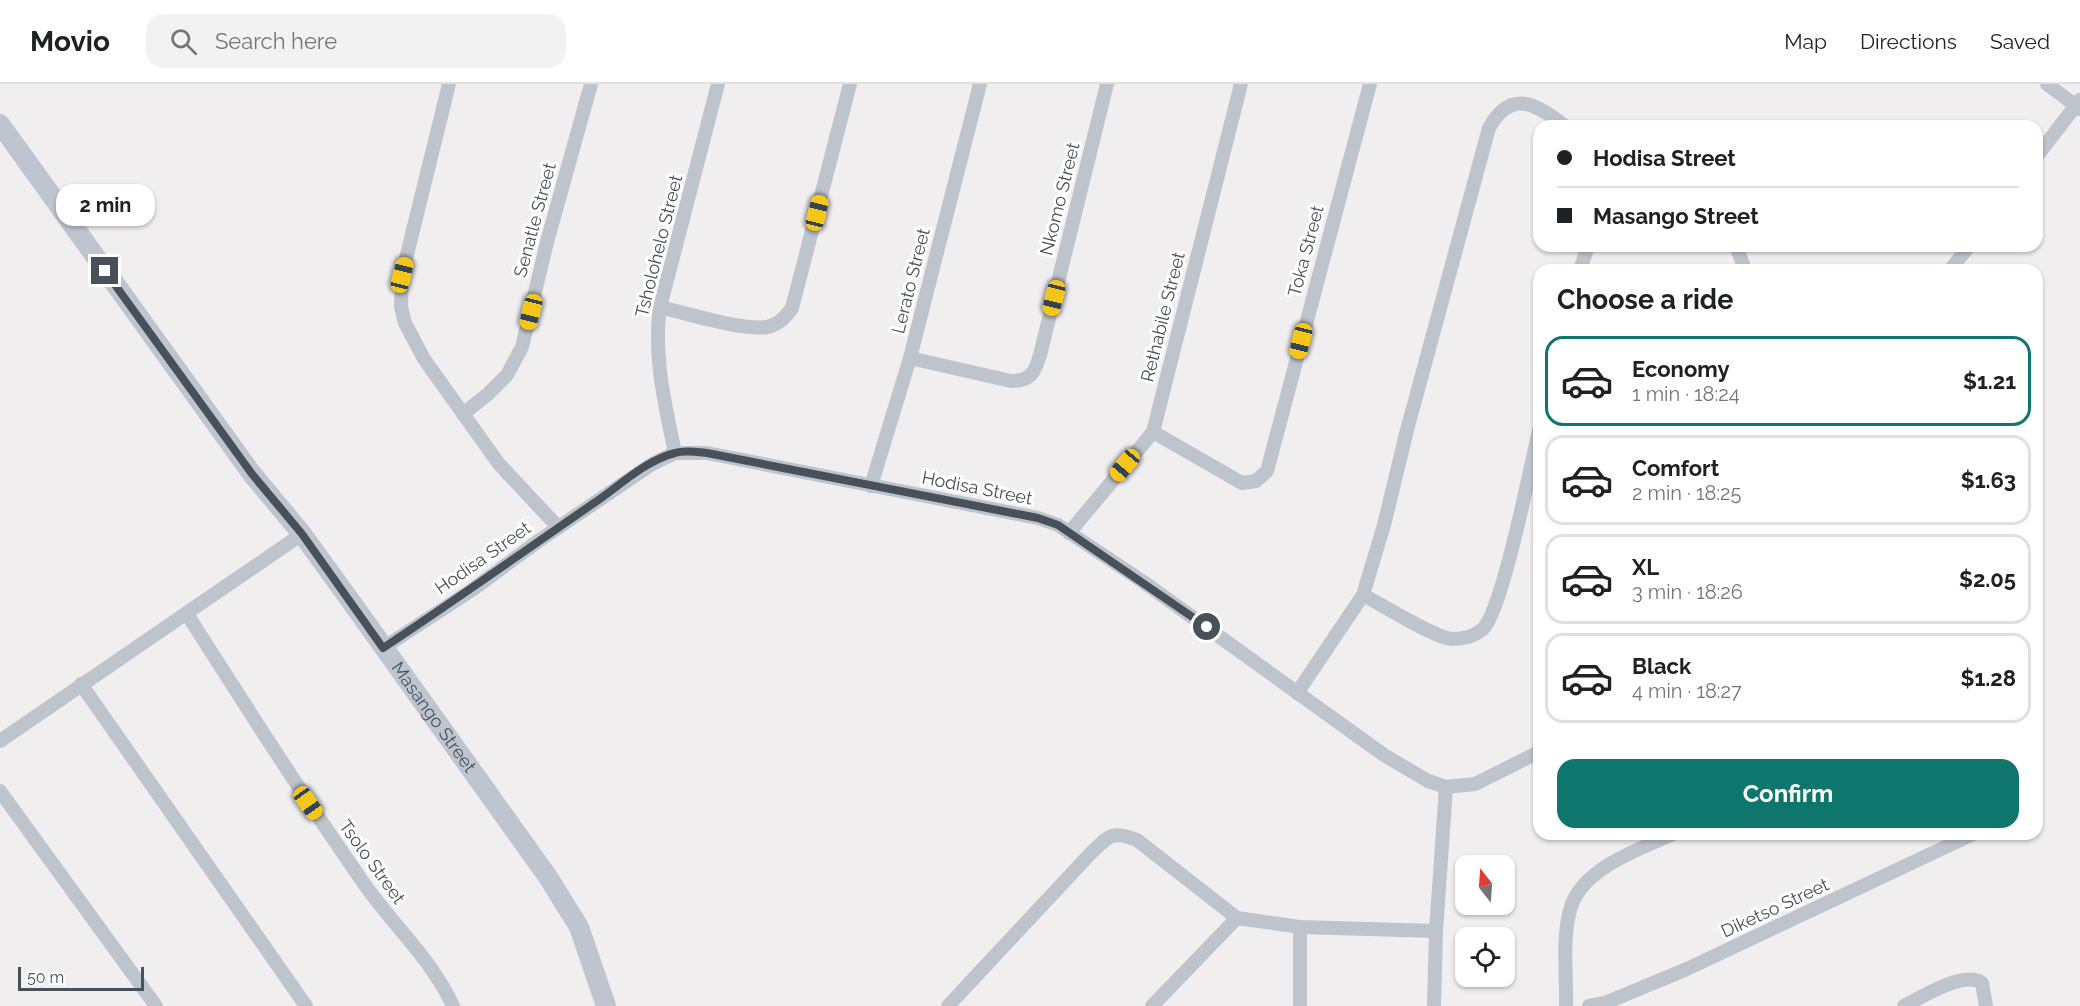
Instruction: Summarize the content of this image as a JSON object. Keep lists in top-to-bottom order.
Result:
{
  "streets": {
    "street": [
      "Nkomo Street",
      "Senatle Street",
      "Tsholohelo Street",
      "Toka Street",
      "Lerato Street",
      "Rethabile Street",
      "Hodisa Street",
      "Masango Street",
      "Tsolo Street",
      "Diketso Street"
    ]
  },
  "crossings": [
    ["Nkomo Street", "Lerato Street"],
    ["Tsholohelo Street", "Hodisa Street"],
    ["Toka Street", "Rethabile Street"],
    ["Lerato Street", "Hodisa Street"],
    ["Rethabile Street", "Hodisa Street"],
    ["Hodisa Street", "Masango Street"]
  ],
  "scale_bar": "50 m",
  "north": "top",
  "page": {
    "header": "Movio",
    "search": "Search here",
    "nav": ["Map", "Directions", "Saved"],
    "banner": ["Hodisa Street", "Masango Street"],
    "bubble": "2 min",
    "heading": "Choose a ride",
    "list": [
      {
        "name": "Economy",
        "note": "1 min · 18:24",
        "value": "$1.21"
      },
      {
        "name": "Comfort",
        "note": "2 min · 18:25",
        "value": "$1.63"
      },
      {
        "name": "XL",
        "note": "3 min · 18:26",
        "value": "$2.05"
      },
      {
        "name": "Black",
        "note": "4 min · 18:27",
        "value": "$1.28"
      }
    ],
    "buttons": "Confirm",
    "scale": "50 m"
  }
}
